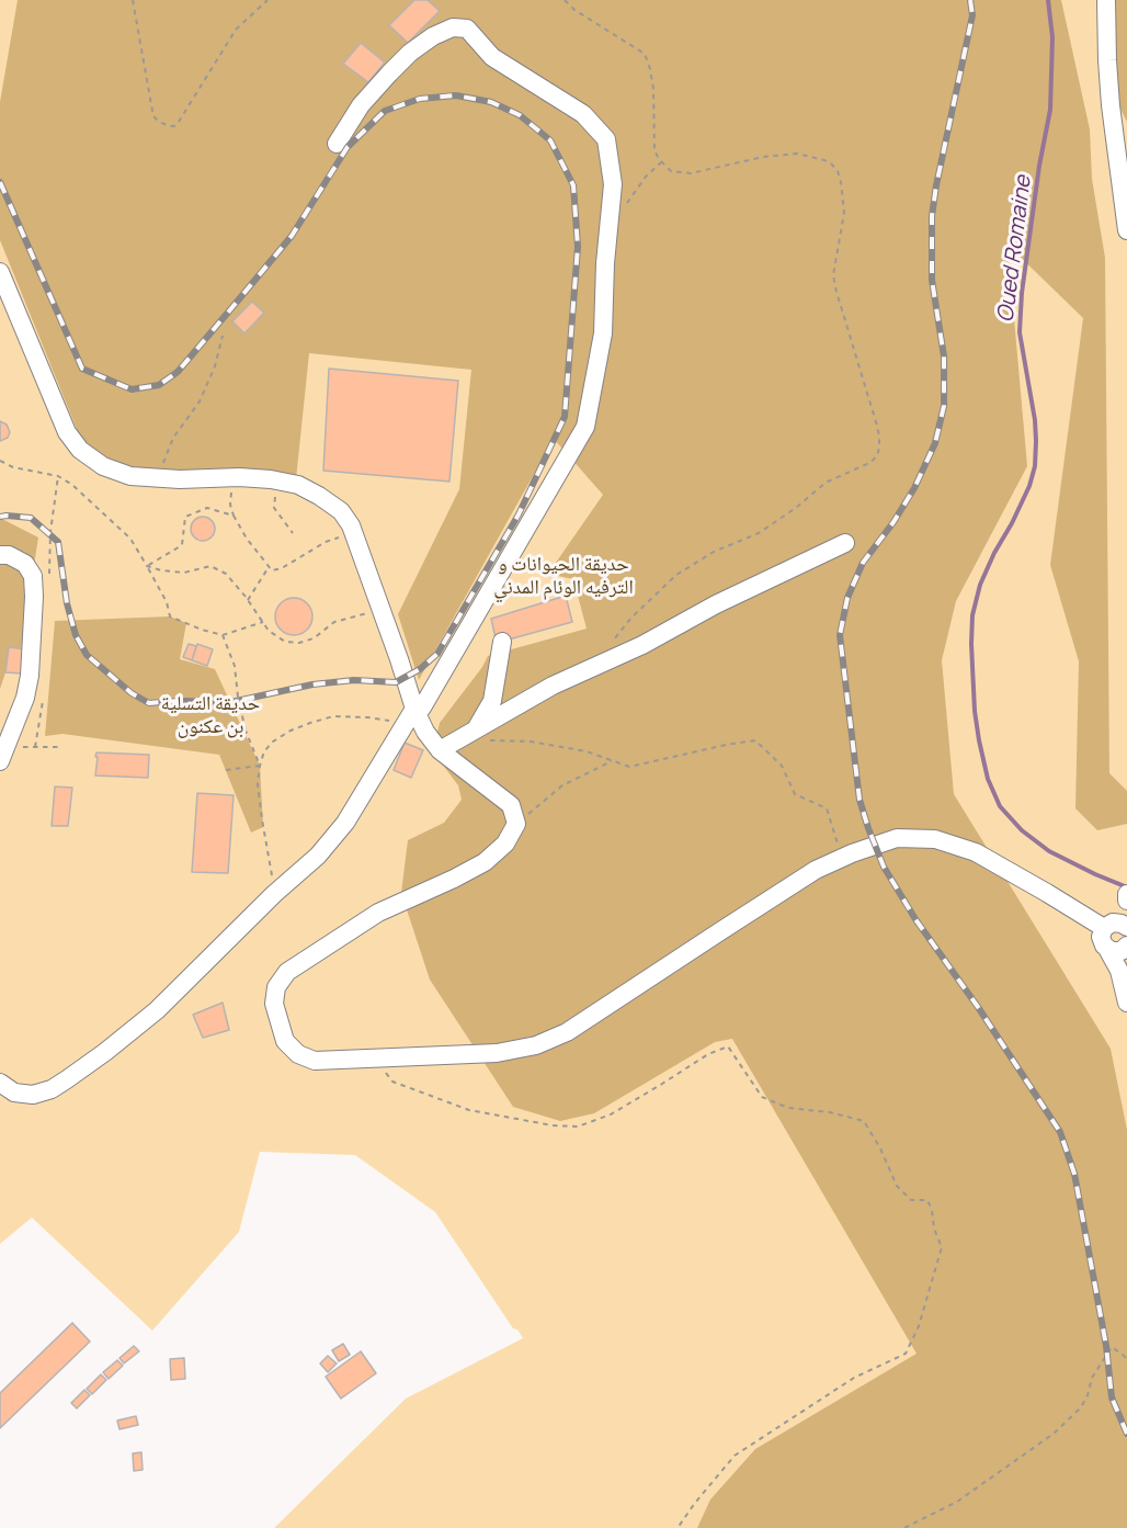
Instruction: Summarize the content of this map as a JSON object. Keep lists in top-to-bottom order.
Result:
{
  "water": ["Oued Romaine"],
  "parks": ["حديقة الحيوانات و الترفيه الوئام المدني", "حديقة التسلية بن عكنون"]
}
